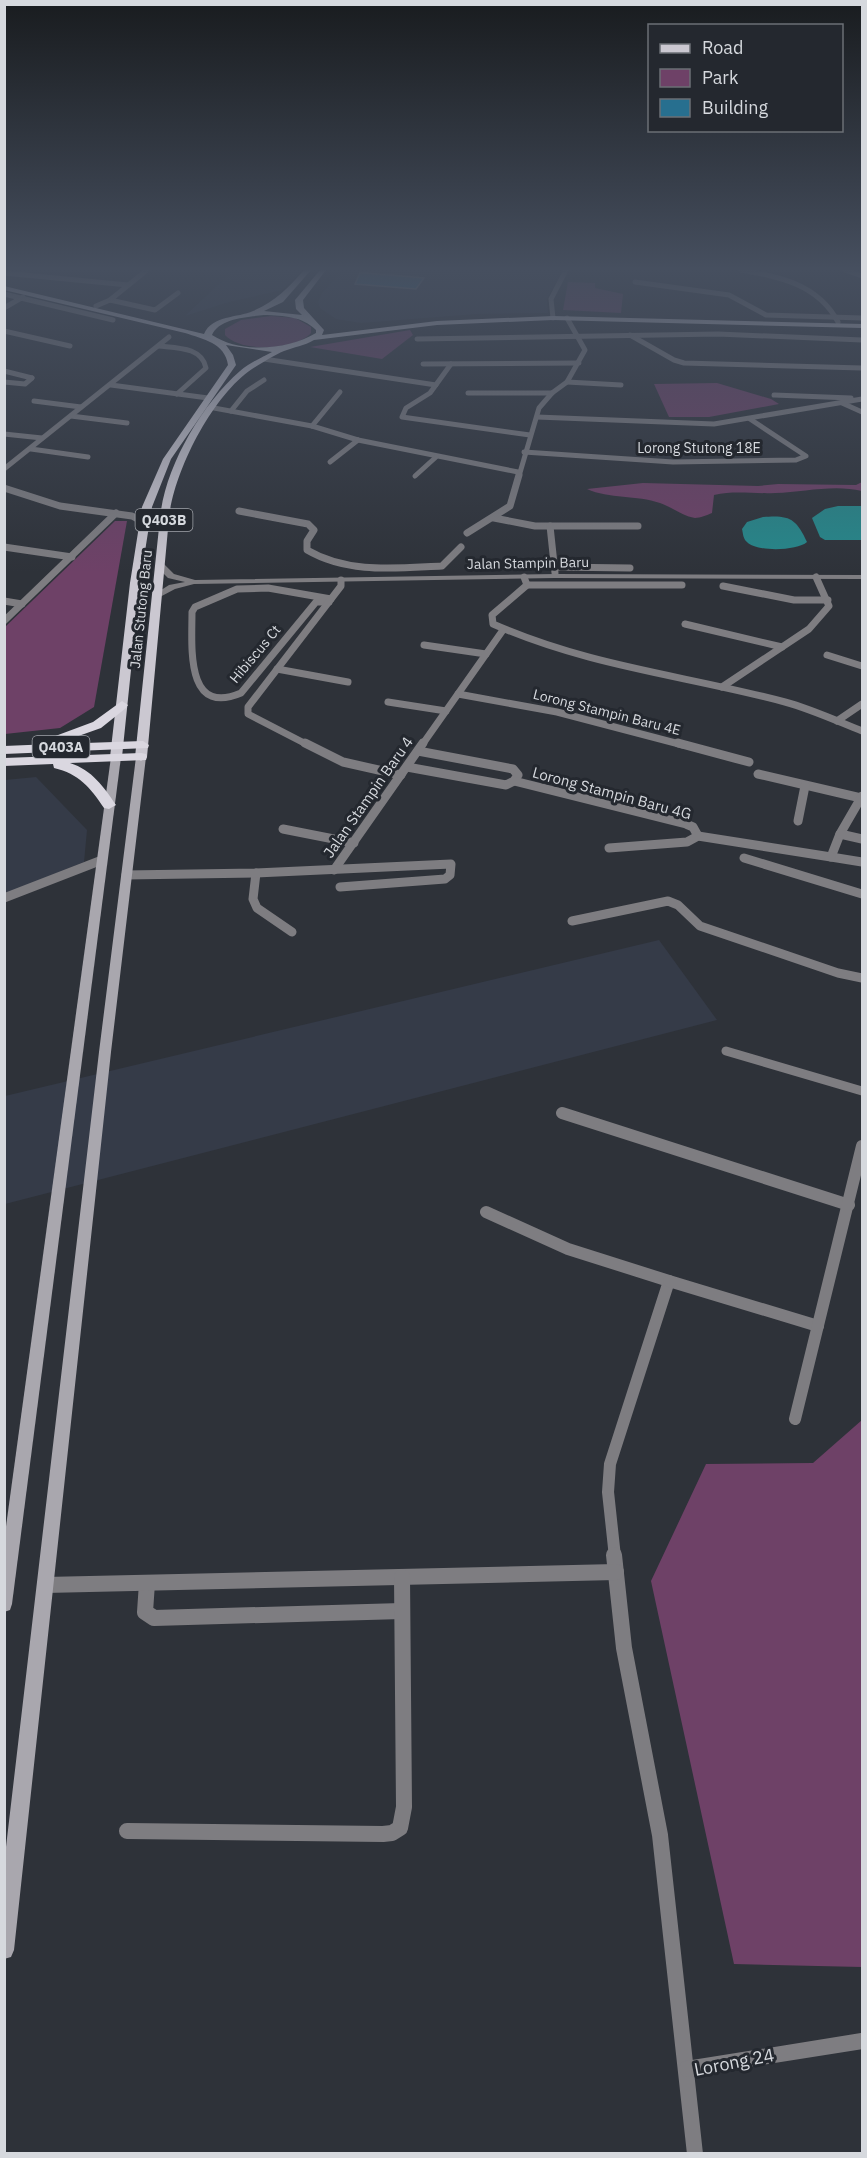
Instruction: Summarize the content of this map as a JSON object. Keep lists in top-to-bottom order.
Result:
{
  "streets": {
    "highway": ["Q403A"],
    "main road": ["Q403B", "Jalan Stutong Baru"],
    "street": [
      "Lorong Stutong 18E",
      "Jalan Stampin Baru",
      "Hibiscus Ct",
      "Lorong Stampin Baru 4E",
      "Lorong Stampin Baru 4G",
      "Jalan Stampin Baru 4",
      "Lorong 24"
    ]
  },
  "crossings": [
    ["Jalan Stampin Baru", "Jalan Stutong Baru"],
    ["Lorong Stampin Baru 4E", "Jalan Stampin Baru 4"],
    ["Lorong Stampin Baru 4G", "Jalan Stampin Baru 4"]
  ],
  "legend": ["Road", "Park", "Building"]
}
